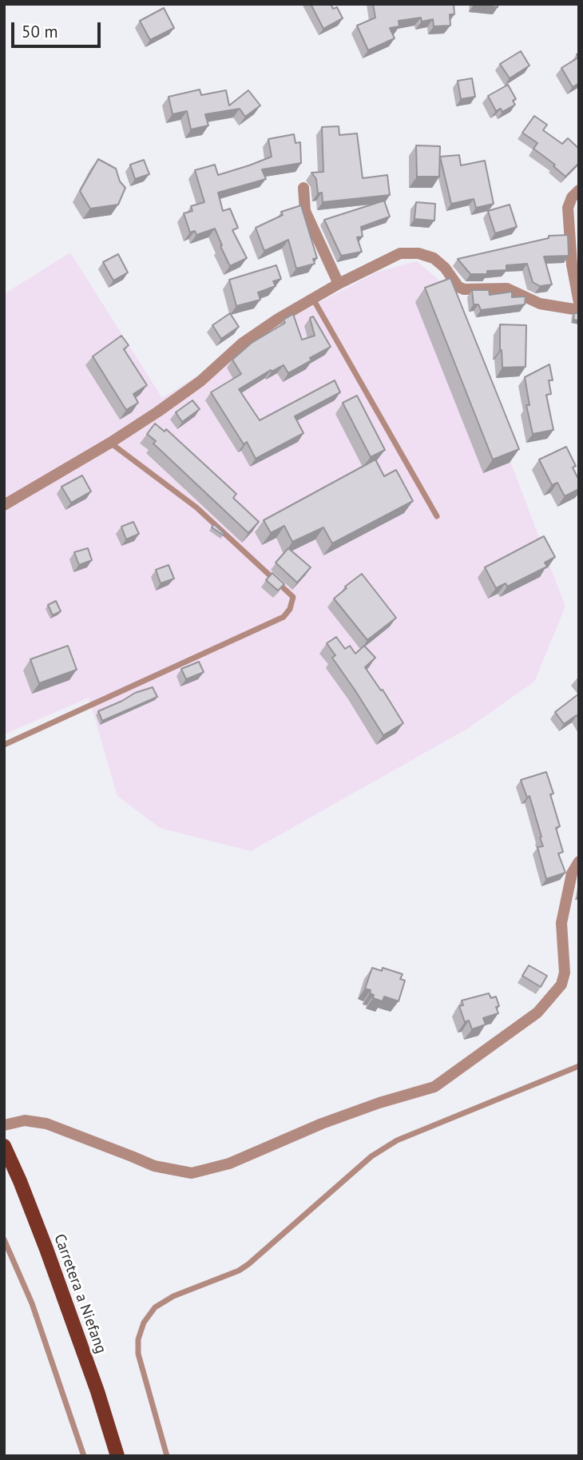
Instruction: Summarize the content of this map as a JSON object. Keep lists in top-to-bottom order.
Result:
{
  "streets": {
    "main road": ["Carretera a Niefang"]
  },
  "scale_bar": "50 m"
}
